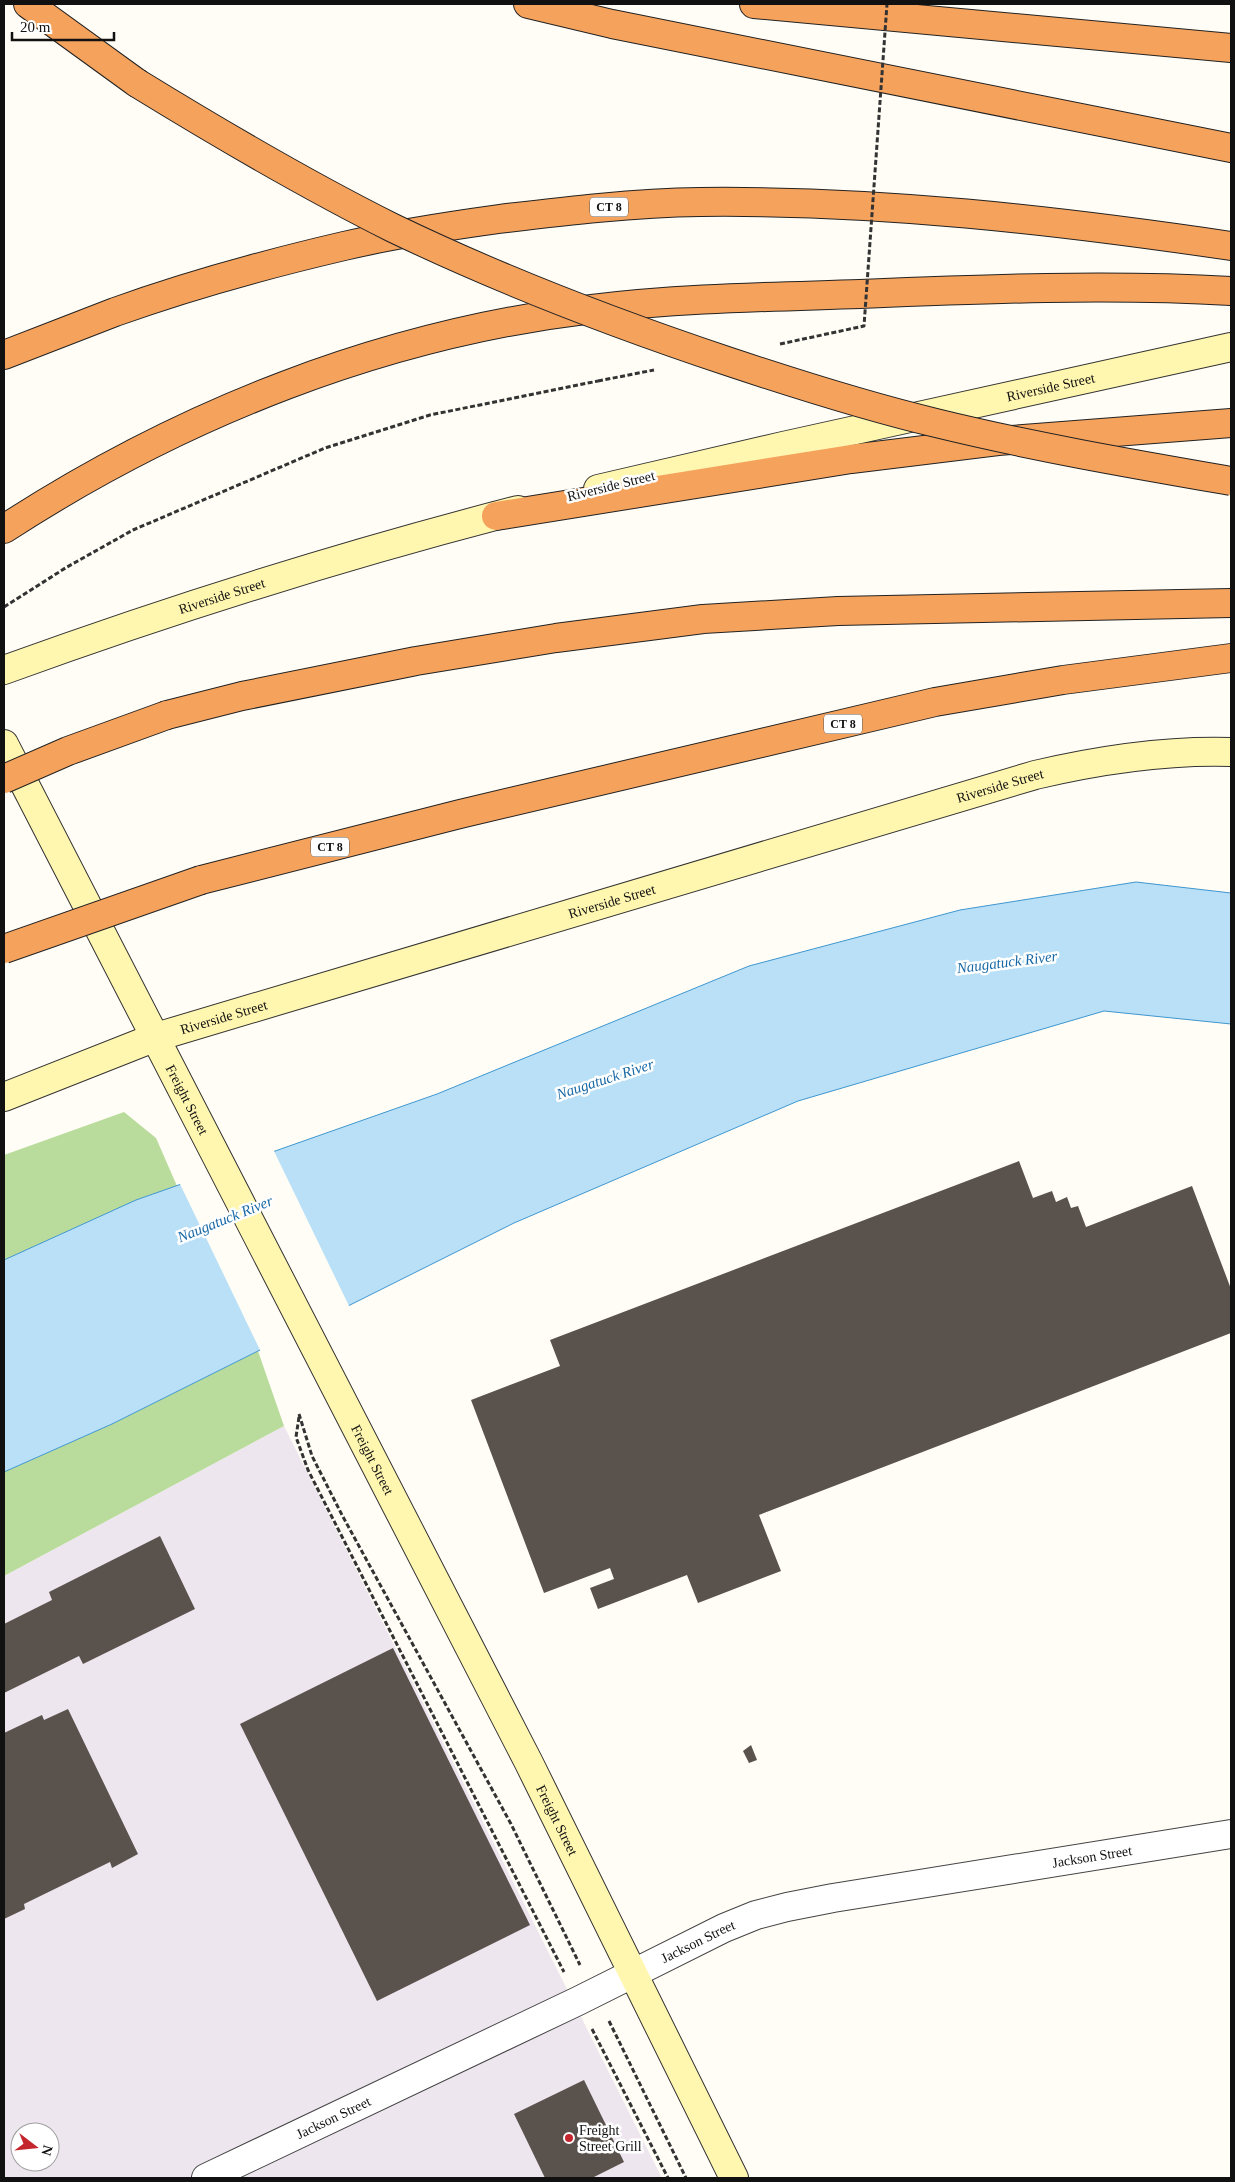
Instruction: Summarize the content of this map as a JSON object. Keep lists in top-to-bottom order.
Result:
{
  "streets": {
    "highway": ["CT 8"],
    "main road": ["Riverside Street", "Freight Street"],
    "street": ["Jackson Street"]
  },
  "crossings": [
    ["Riverside Street", "Freight Street"],
    ["Freight Street", "Jackson Street"]
  ],
  "water": ["Naugatuck River"],
  "places": ["Freight Street Grill"],
  "scale_bar": "20 m",
  "north": "right"
}
